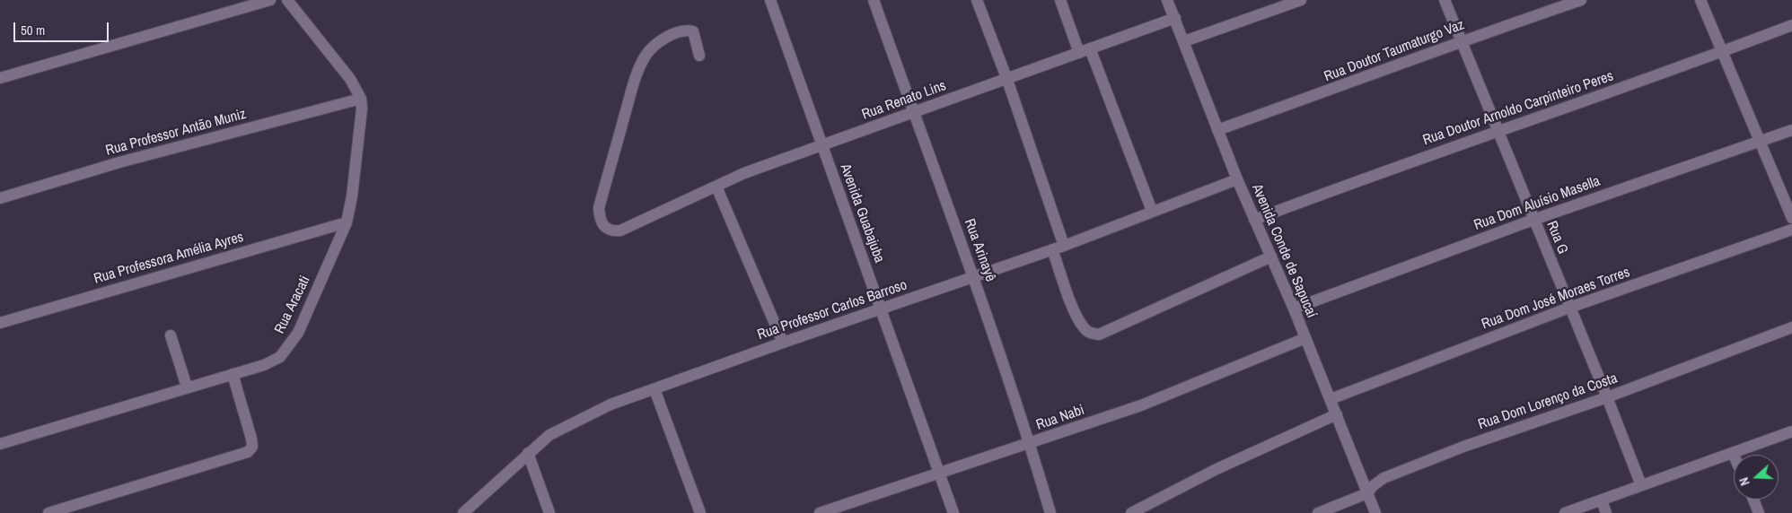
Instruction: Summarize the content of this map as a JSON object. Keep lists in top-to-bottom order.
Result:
{
  "streets": {
    "street": [
      "Rua Doutor Taumaturgo Vaz",
      "Rua Renato Lins",
      "Rua Doutor Arnoldo Carpinteiro Peres",
      "Rua Professor Antão Muniz",
      "Rua Dom Aluísio Masella",
      "Avenida Guabajuba",
      "Rua G",
      "Rua Arinayê",
      "Avenida Conde de Sapucaí",
      "Rua Professora Amélia Ayres",
      "Rua Dom José Moraes Torres",
      "Rua Aracati",
      "Rua Professor Carlos Barroso",
      "Rua Dom Lorenço da Costa",
      "Rua Nabi"
    ]
  },
  "crossings": [
    ["Rua Doutor Taumaturgo Vaz", "Rua G"],
    ["Rua Doutor Taumaturgo Vaz", "Avenida Conde de Sapucaí"],
    ["Rua Renato Lins", "Avenida Guabajuba"],
    ["Rua Renato Lins", "Rua Arinayê"],
    ["Rua Renato Lins", "Avenida Conde de Sapucaí"],
    ["Rua Doutor Arnoldo Carpinteiro Peres", "Rua G"],
    ["Rua Doutor Arnoldo Carpinteiro Peres", "Avenida Conde de Sapucaí"],
    ["Rua Professor Antão Muniz", "Rua Aracati"],
    ["Rua Dom Aluísio Masella", "Rua G"],
    ["Rua Dom Aluísio Masella", "Avenida Conde de Sapucaí"],
    ["Avenida Guabajuba", "Rua Professor Carlos Barroso"],
    ["Avenida Guabajuba", "Rua Nabi"],
    ["Rua G", "Rua Dom José Moraes Torres"],
    ["Rua G", "Rua Dom Lorenço da Costa"],
    ["Rua Arinayê", "Rua Professor Carlos Barroso"],
    ["Rua Arinayê", "Rua Nabi"],
    ["Avenida Conde de Sapucaí", "Rua Dom José Moraes Torres"],
    ["Avenida Conde de Sapucaí", "Rua Professor Carlos Barroso"],
    ["Avenida Conde de Sapucaí", "Rua Dom Lorenço da Costa"],
    ["Avenida Conde de Sapucaí", "Rua Nabi"],
    ["Rua Professora Amélia Ayres", "Rua Aracati"]
  ],
  "scale_bar": "50 m",
  "north": "left"
}
